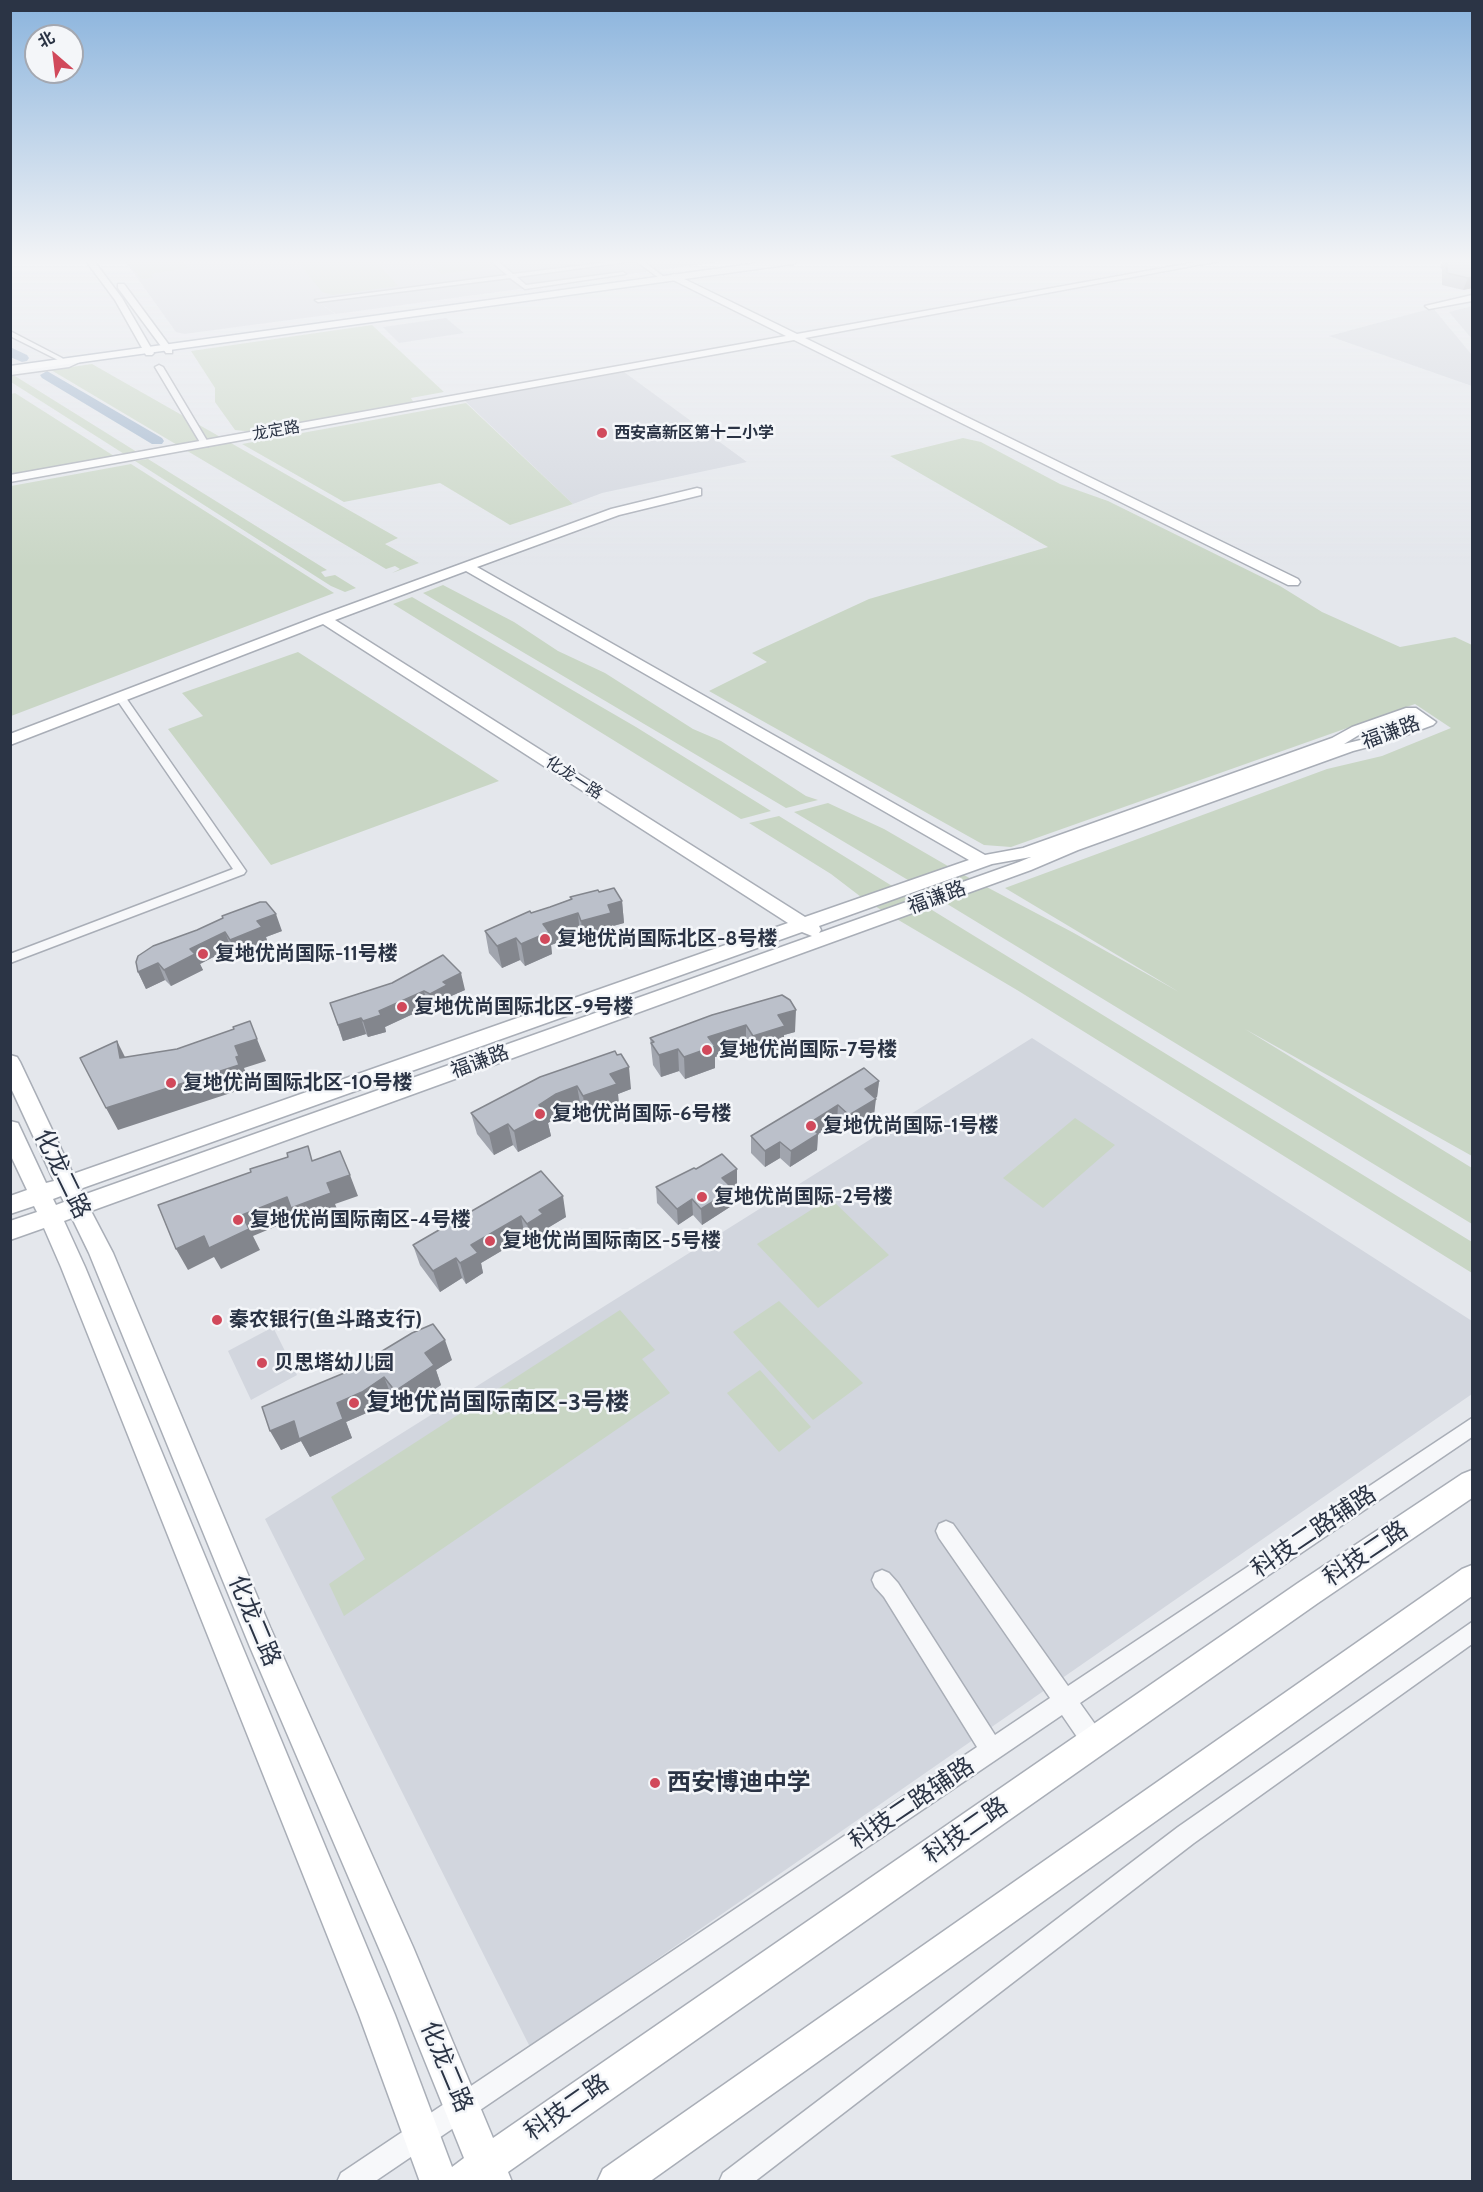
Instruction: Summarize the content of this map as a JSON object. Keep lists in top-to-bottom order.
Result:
{
  "streets": {
    "street": [
      "龙定路",
      "福谦路",
      "化龙一路",
      "化龙二路",
      "科技二路辅路",
      "科技二路"
    ]
  },
  "crossings": [
    ["福谦路", "化龙一路"],
    ["福谦路", "化龙二路"],
    ["化龙二路", "科技二路辅路"],
    ["化龙二路", "科技二路"]
  ],
  "places": [
    "西安高新区第十二小学",
    "复地优尚国际北区-8号楼",
    "复地优尚国际-11号楼",
    "复地优尚国际北区-9号楼",
    "复地优尚国际-7号楼",
    "复地优尚国际北区-10号楼",
    "复地优尚国际-6号楼",
    "复地优尚国际-1号楼",
    "复地优尚国际-2号楼",
    "复地优尚国际南区-4号楼",
    "复地优尚国际南区-5号楼",
    "秦农银行(鱼斗路支行)",
    "贝思塔幼儿园",
    "复地优尚国际南区-3号楼",
    "西安博迪中学"
  ],
  "north": "top left"
}
